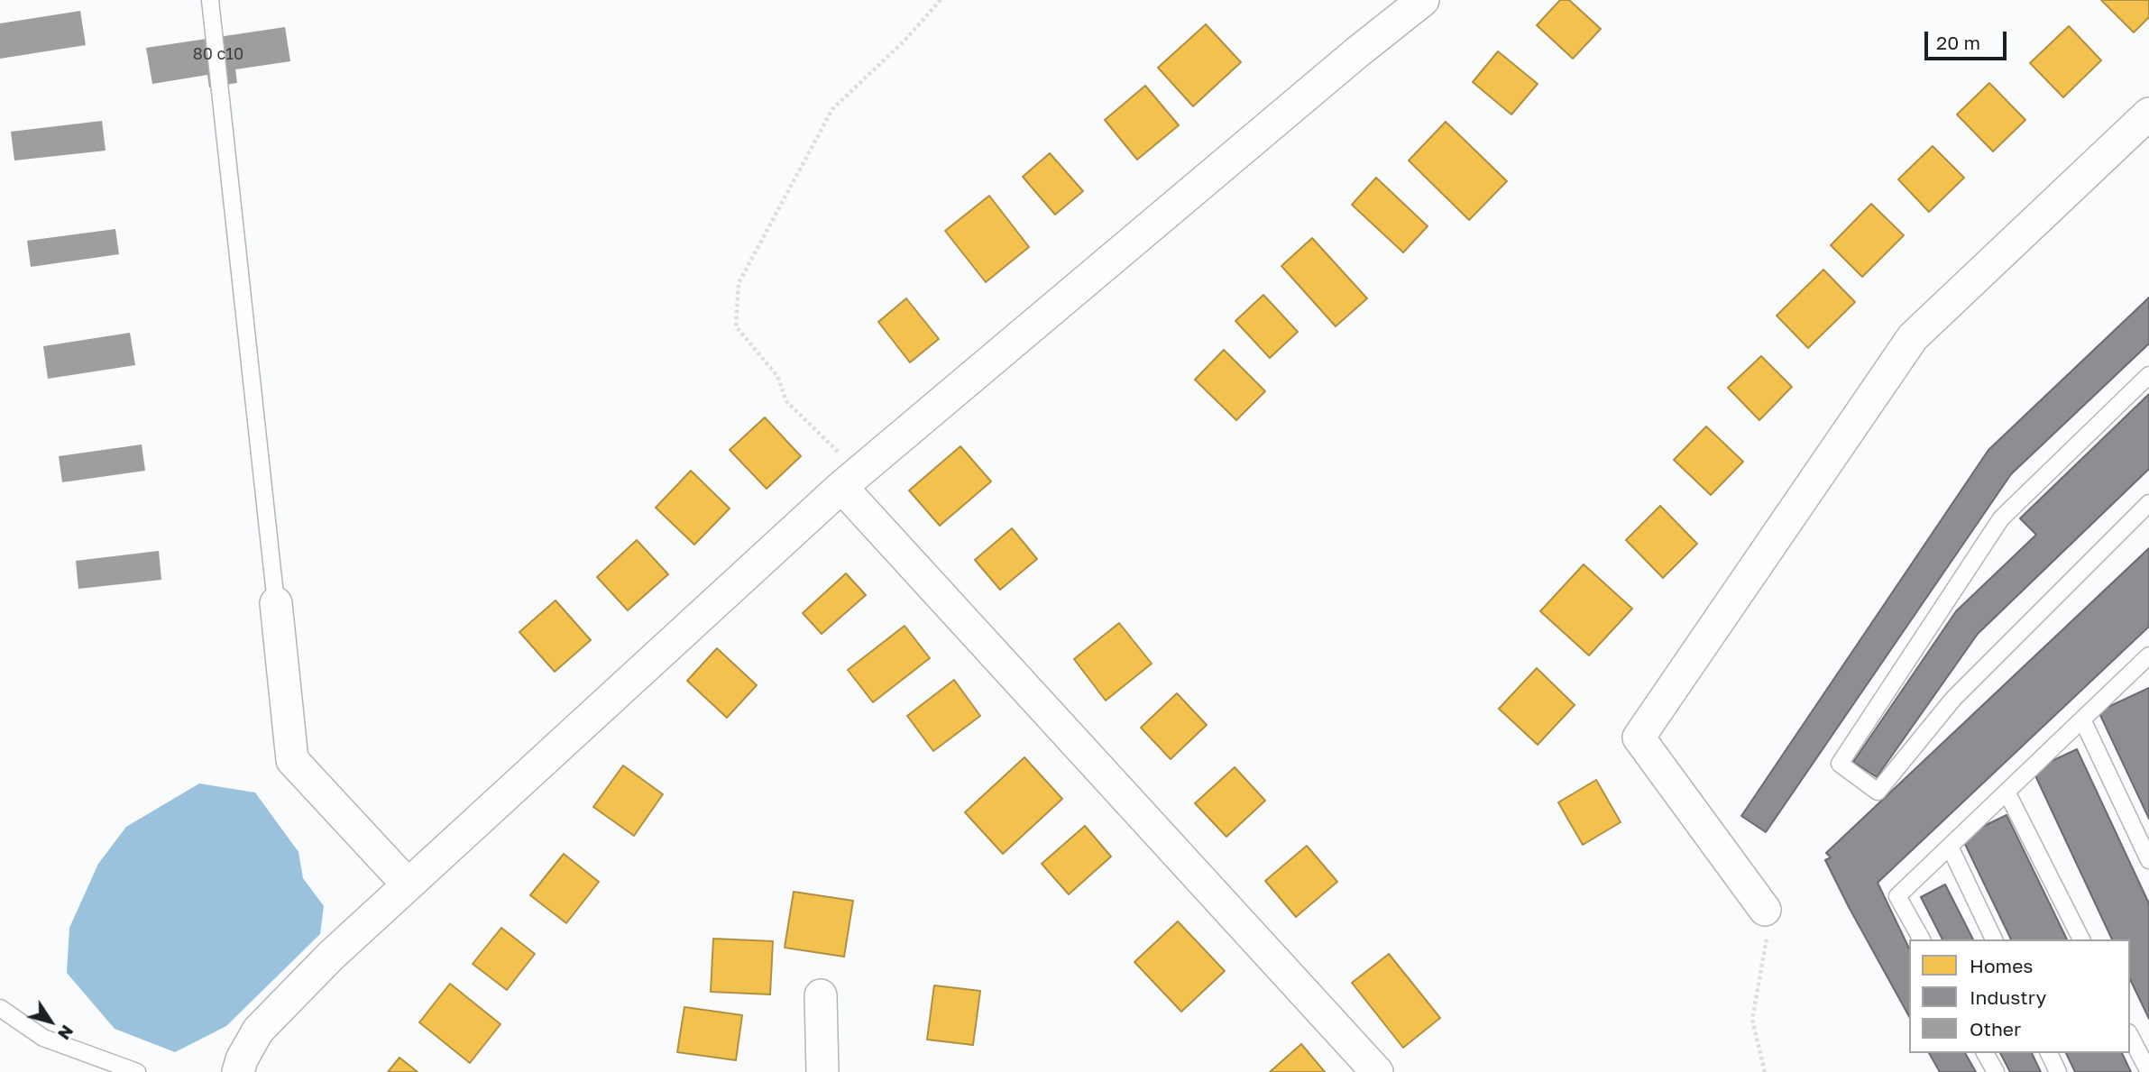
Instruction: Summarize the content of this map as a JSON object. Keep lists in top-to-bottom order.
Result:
{
  "house_numbers": ["80 с10"],
  "legend": ["Homes", "Industry", "Other"],
  "scale_bar": "20 m",
  "north": "bottom right"
}
